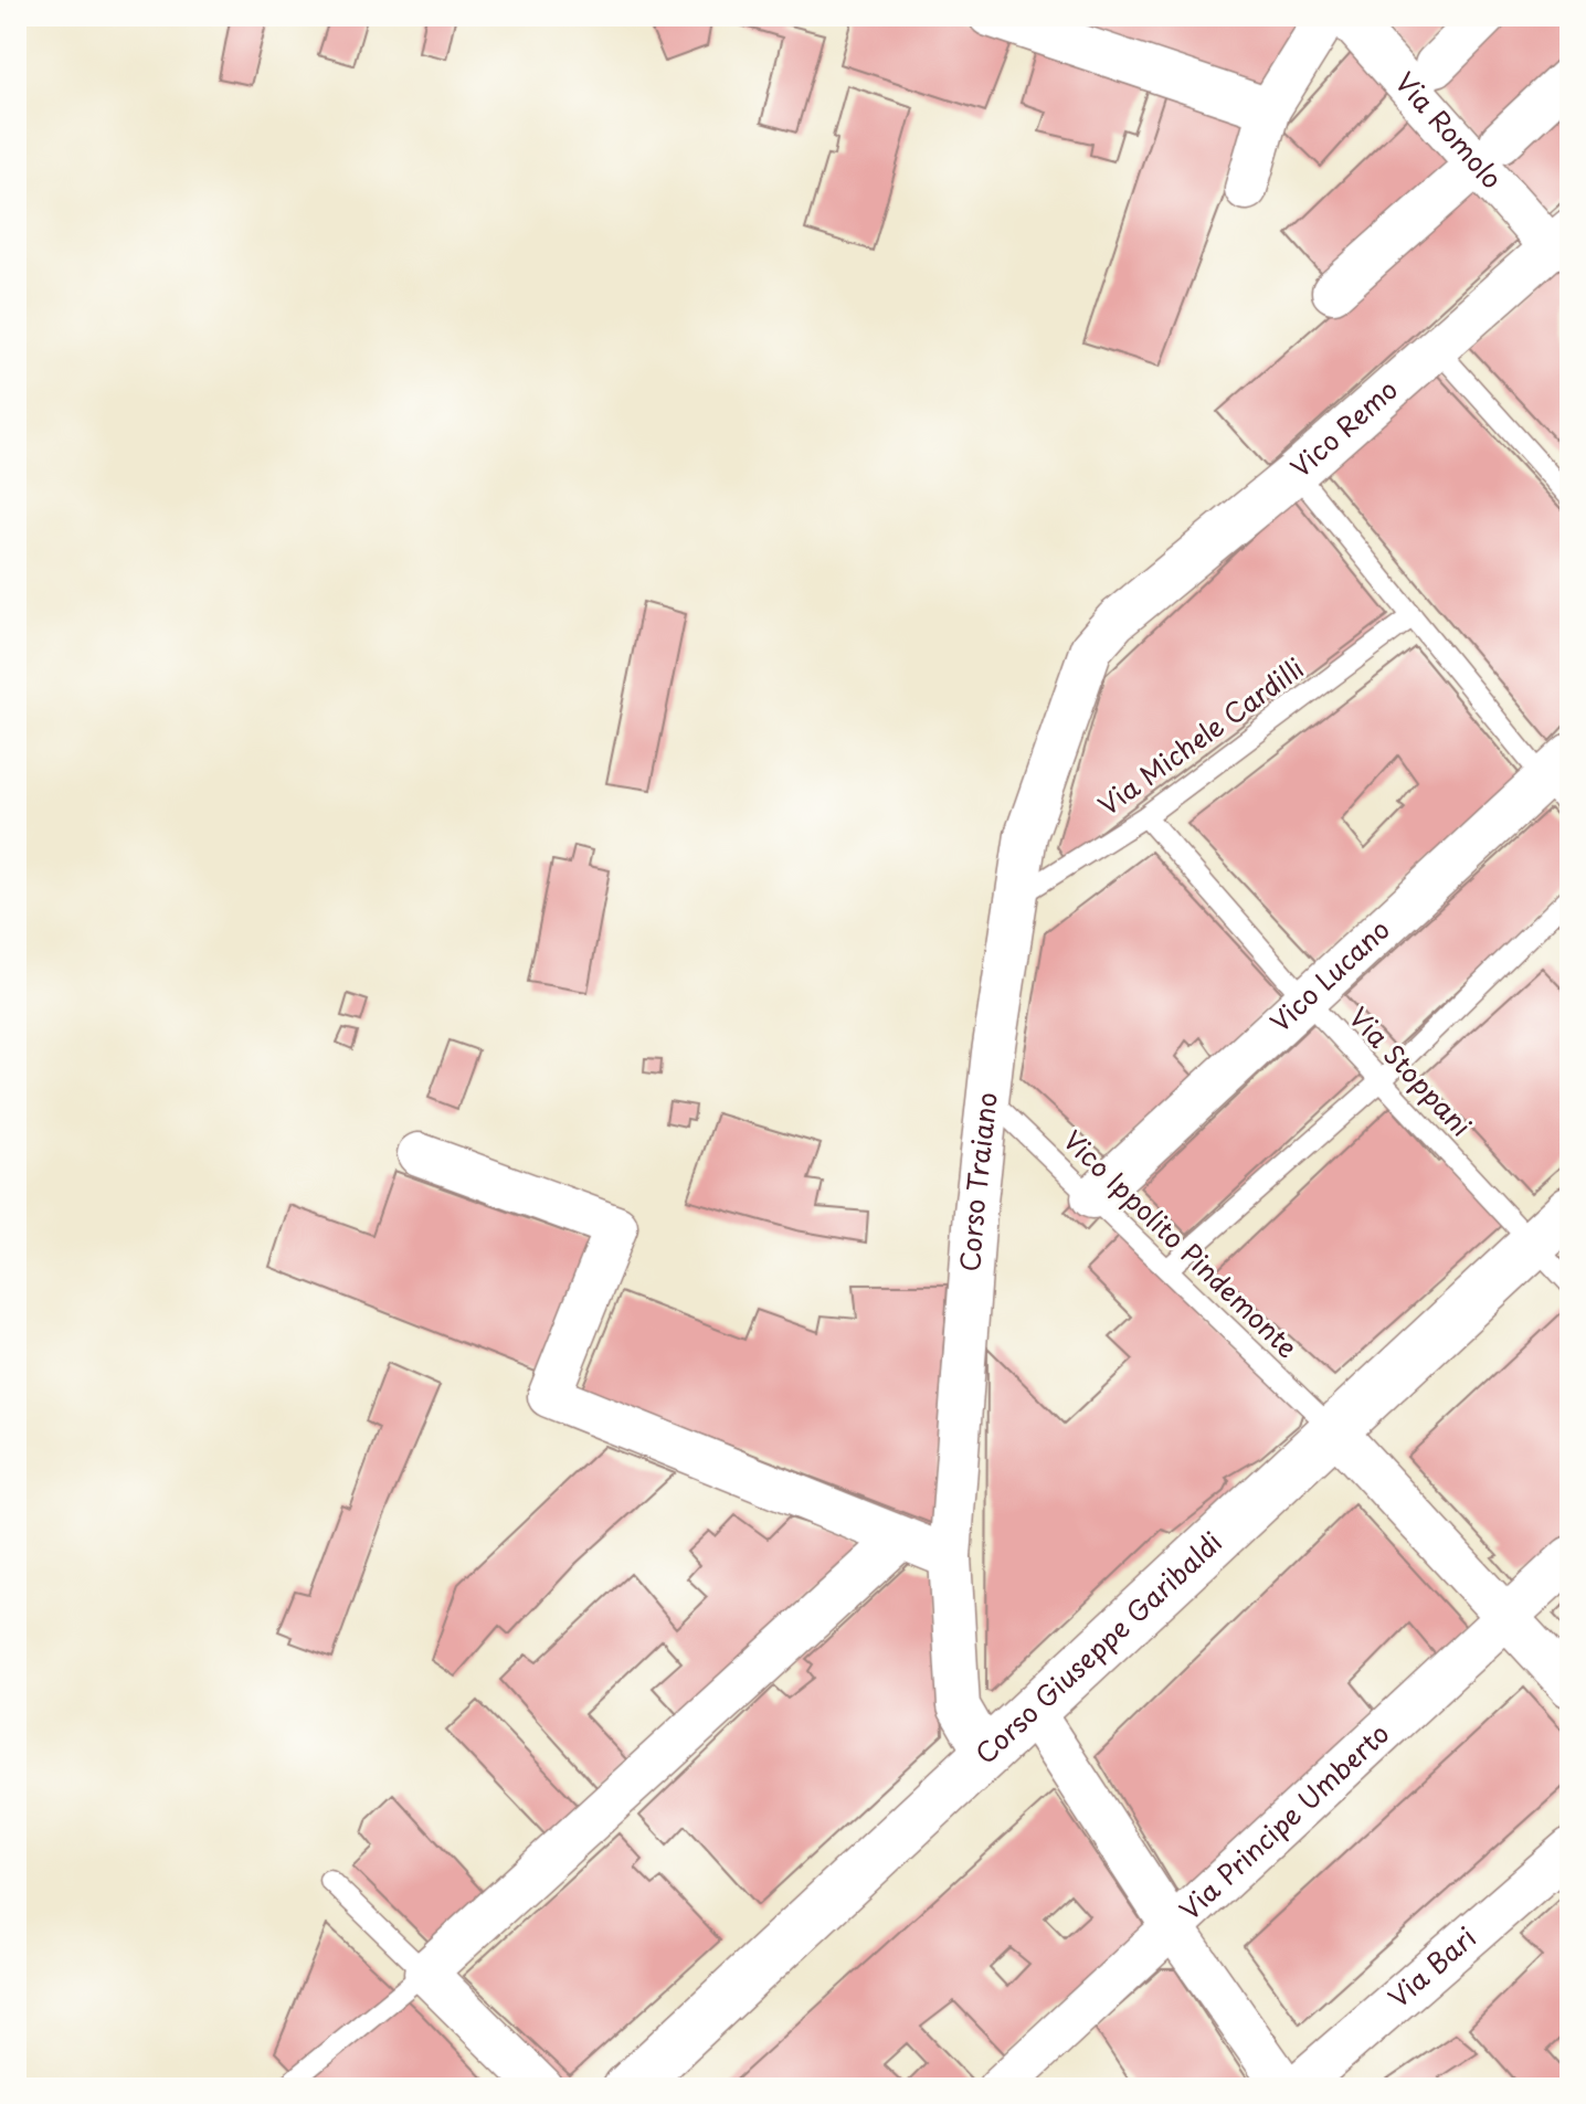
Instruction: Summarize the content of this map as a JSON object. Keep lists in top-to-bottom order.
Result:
{
  "streets": {
    "street": [
      "Via Romolo",
      "Vico Remo",
      "Vico Lucano",
      "Corso Traiano",
      "Corso Giuseppe Garibaldi",
      "Via Principe Umberto",
      "Via Bari"
    ],
    "lane": ["Via Michele Cardilli", "Via Stoppani", "Vico Ippolito Pindemonte"]
  },
  "crossings": [
    ["Via Romolo", "Vico Remo"],
    ["Vico Remo", "Corso Traiano"],
    ["Via Michele Cardilli", "Via Stoppani"],
    ["Via Michele Cardilli", "Corso Traiano"],
    ["Vico Lucano", "Via Stoppani"],
    ["Vico Lucano", "Vico Ippolito Pindemonte"],
    ["Via Stoppani", "Corso Giuseppe Garibaldi"],
    ["Corso Traiano", "Vico Ippolito Pindemonte"],
    ["Corso Traiano", "Corso Giuseppe Garibaldi"],
    ["Vico Ippolito Pindemonte", "Corso Giuseppe Garibaldi"]
  ]
}
